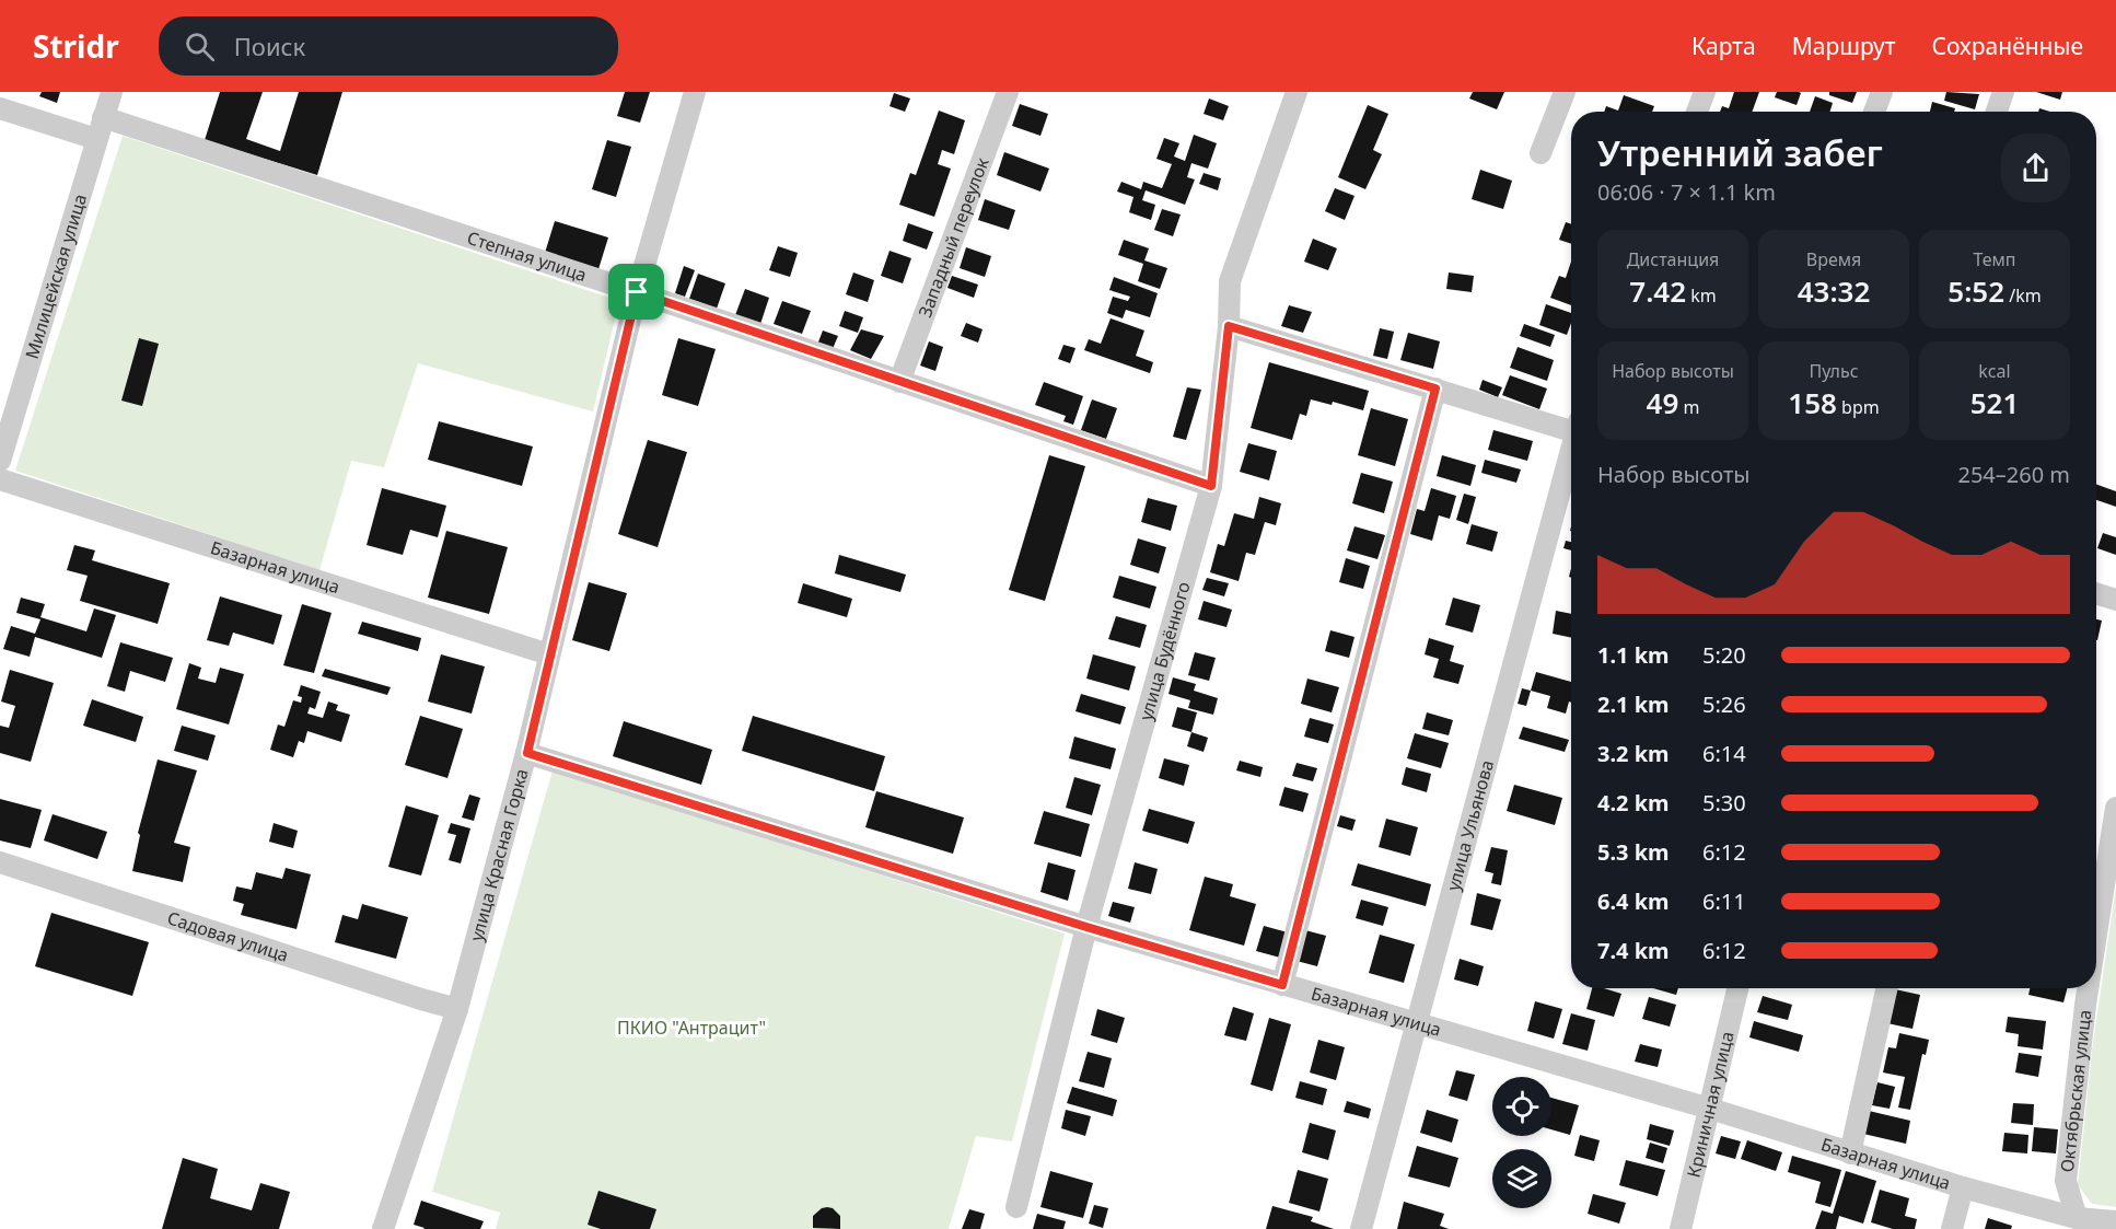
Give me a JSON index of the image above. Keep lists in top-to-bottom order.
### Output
{
  "streets": {
    "street": [
      "Западный переулок",
      "Степная улица",
      "Милицейская улица",
      "Базарная улица",
      "улица Будённого",
      "улица Ульянова",
      "улица Красная Горка",
      "Садовая улица",
      "Октябрьская улица",
      "Криничная улица"
    ]
  },
  "crossings": [
    ["Западный переулок", "Степная улица"],
    ["Степная улица", "Милицейская улица"],
    ["Степная улица", "улица Будённого"],
    ["Степная улица", "улица Красная Горка"],
    ["Базарная улица", "улица Будённого"],
    ["Базарная улица", "улица Ульянова"],
    ["Базарная улица", "улица Красная Горка"],
    ["Базарная улица", "Октябрьская улица"],
    ["Базарная улица", "Криничная улица"],
    ["улица Красная Горка", "Садовая улица"]
  ],
  "parks": ["ПКИО \"Антрацит\""],
  "page": {
    "header": "Stridr",
    "search": "Поиск",
    "nav": ["Карта", "Маршрут", "Сохранённые"],
    "heading": ["Утренний забег", "06:06 · 7 × 1.1 km"],
    "stats": [
      ["Дистанция", "7.42 km"],
      ["Время", "43:32"],
      ["Темп", "5:52 /km"],
      ["Набор высоты", "49 m"],
      ["Пульс", "158 bpm"],
      ["kcal", "521"]
    ],
    "chart": ["Набор высоты", "254–260 m"],
    "list": [
      {
        "name": "1.1 km",
        "note": "5:20"
      },
      {
        "name": "2.1 km",
        "note": "5:26"
      },
      {
        "name": "3.2 km",
        "note": "6:14"
      },
      {
        "name": "4.2 km",
        "note": "5:30"
      },
      {
        "name": "5.3 km",
        "note": "6:12"
      },
      {
        "name": "6.4 km",
        "note": "6:11"
      },
      {
        "name": "7.4 km",
        "note": "6:12"
      }
    ]
  }
}
